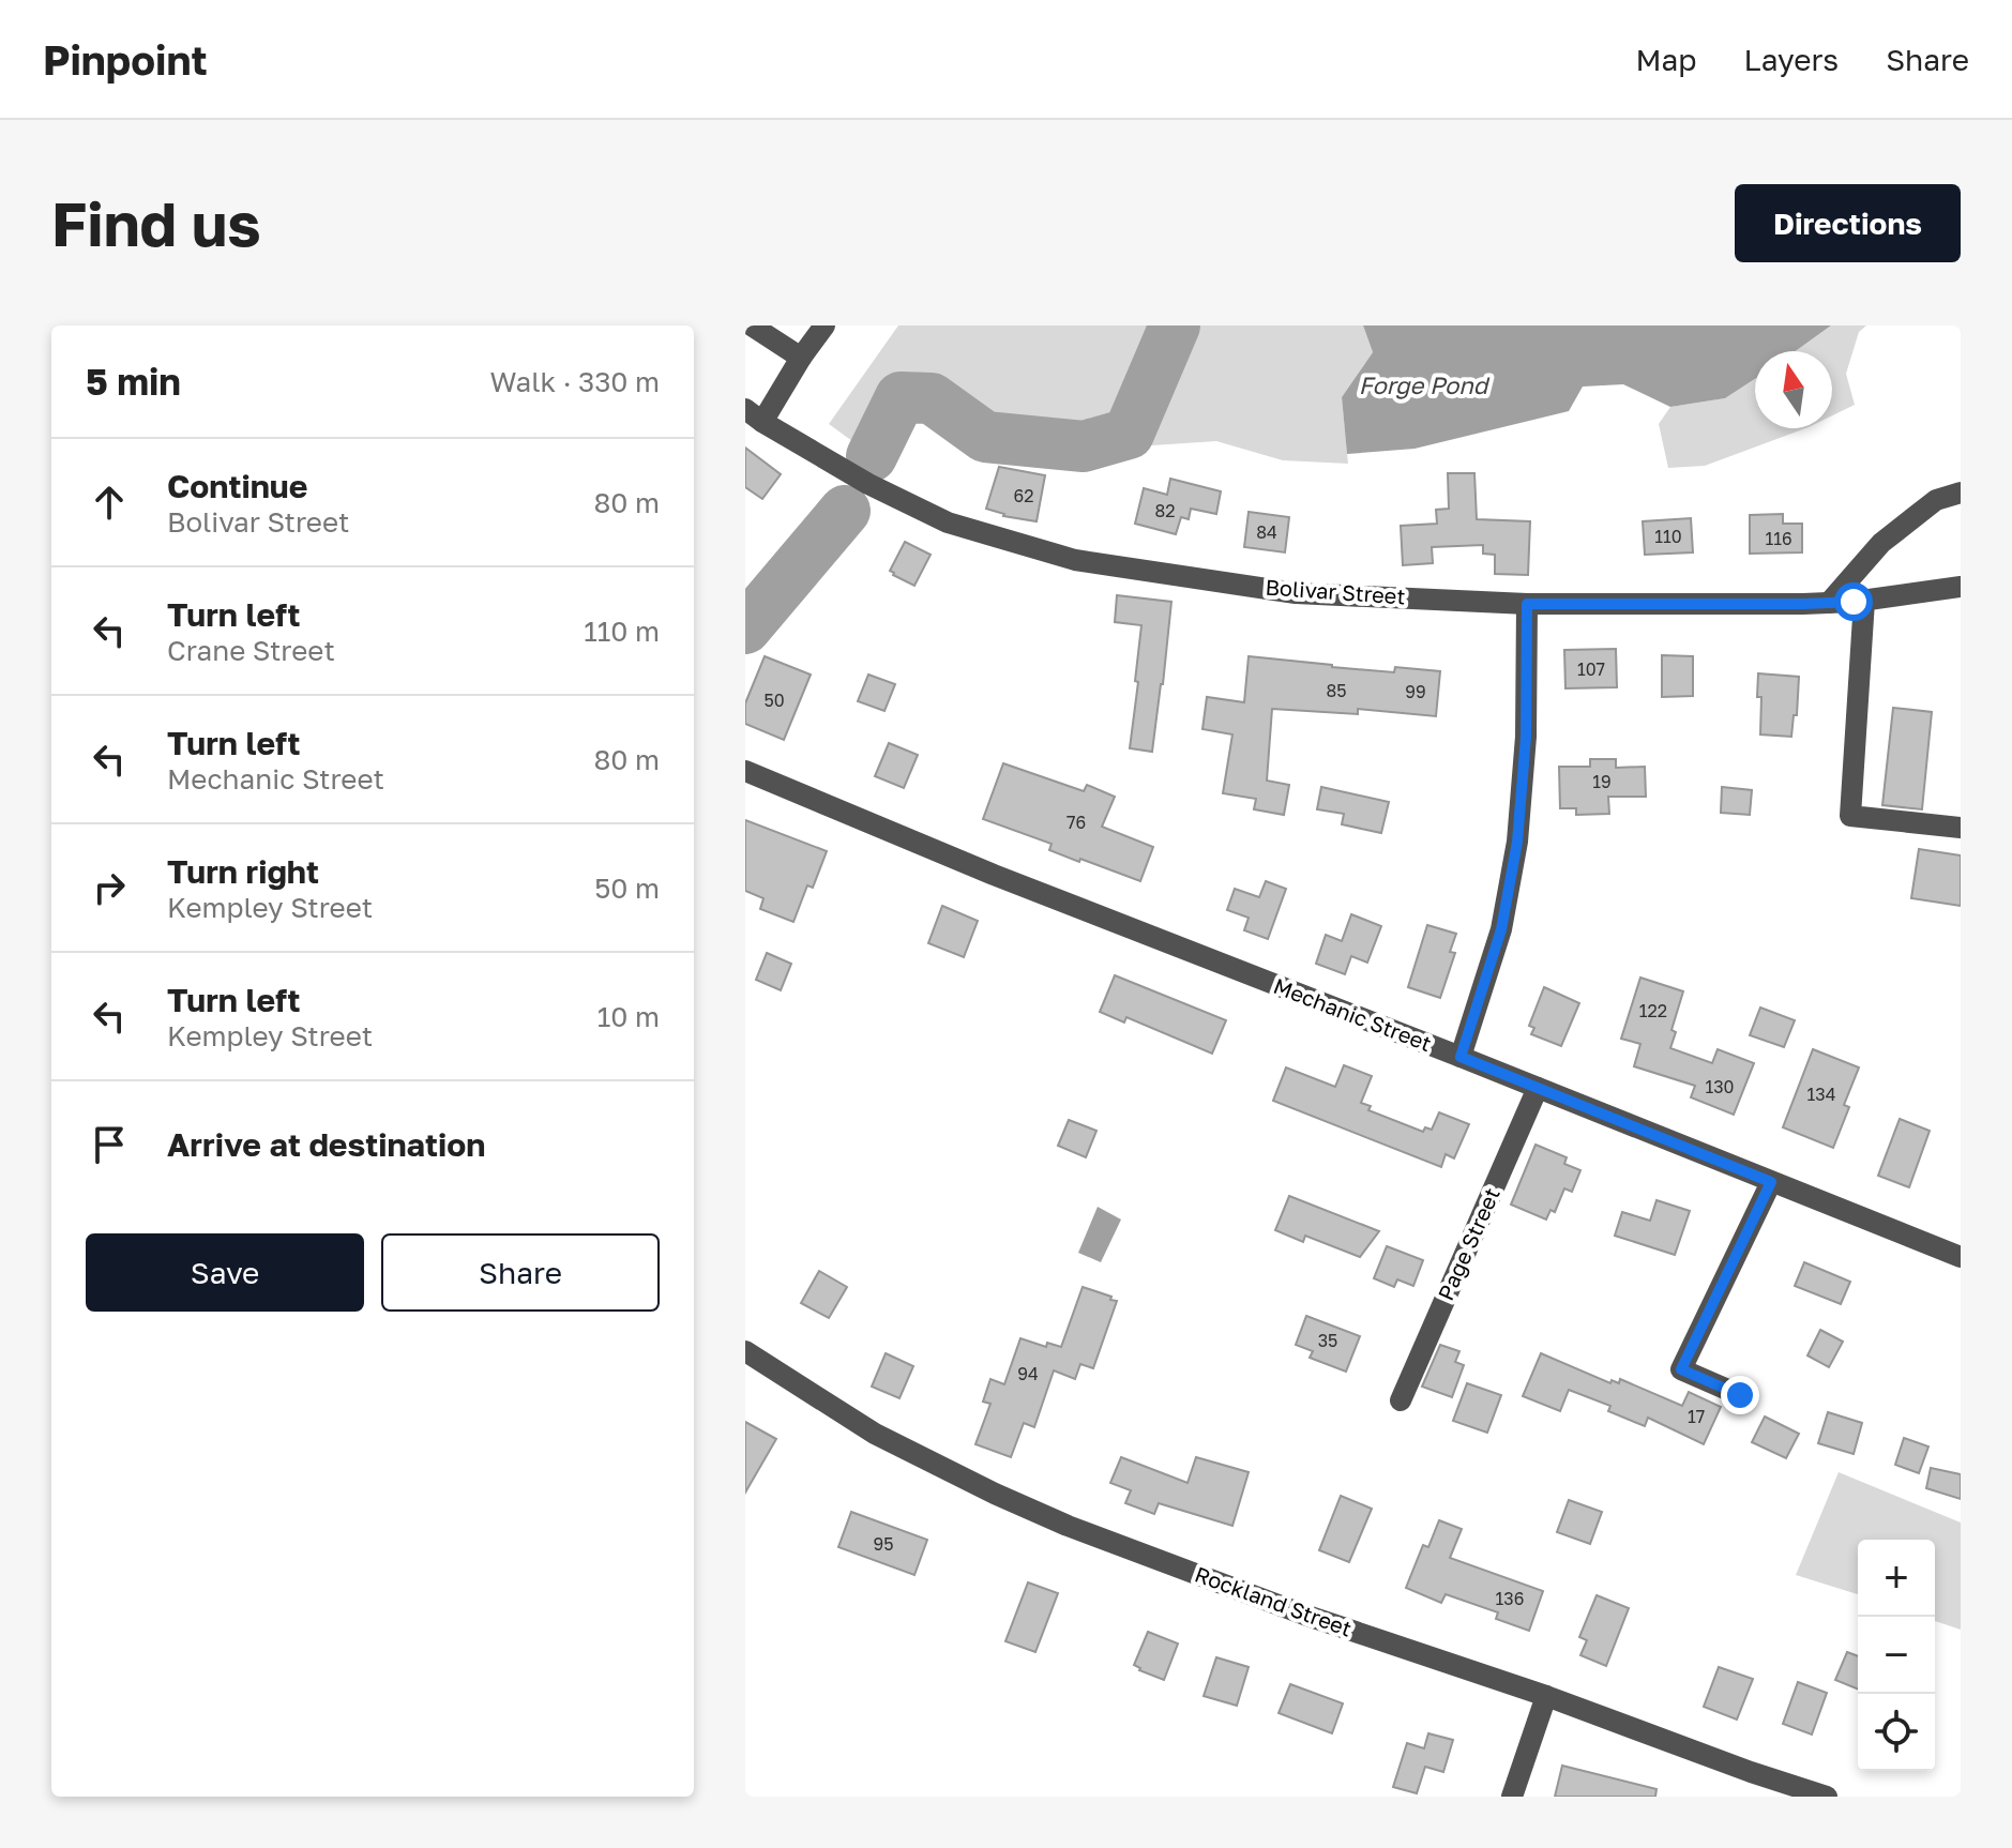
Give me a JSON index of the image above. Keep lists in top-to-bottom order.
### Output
{
  "streets": {
    "street": [
      "Bolivar Street",
      "Mechanic Street",
      "Page Street",
      "Rockland Street"
    ]
  },
  "crossings": [
    ["Mechanic Street", "Page Street"]
  ],
  "water": ["Forge Pond"],
  "house_numbers": [
    "62",
    "82",
    "84",
    "110",
    "116",
    "107",
    "85",
    "99",
    "50",
    "19",
    "76",
    "122",
    "130",
    "134",
    "35",
    "94",
    "17",
    "95",
    "136"
  ],
  "north": "top",
  "page": {
    "header": "Pinpoint",
    "nav": ["Map", "Layers", "Share"],
    "buttons": [
      "Directions",
      ["Save", "Share"]
    ],
    "title": "Find us",
    "heading": ["5 min", "Walk · 330 m"],
    "list": [
      ["Continue", "Bolivar Street", "80 m"],
      ["Turn left", "Crane Street", "110 m"],
      ["Turn left", "Mechanic Street", "80 m"],
      ["Turn right", "Kempley Street", "50 m"],
      ["Turn left", "Kempley Street", "10 m"],
      "Arrive at destination"
    ],
    "map_buttons": ["+", "−"]
  }
}
